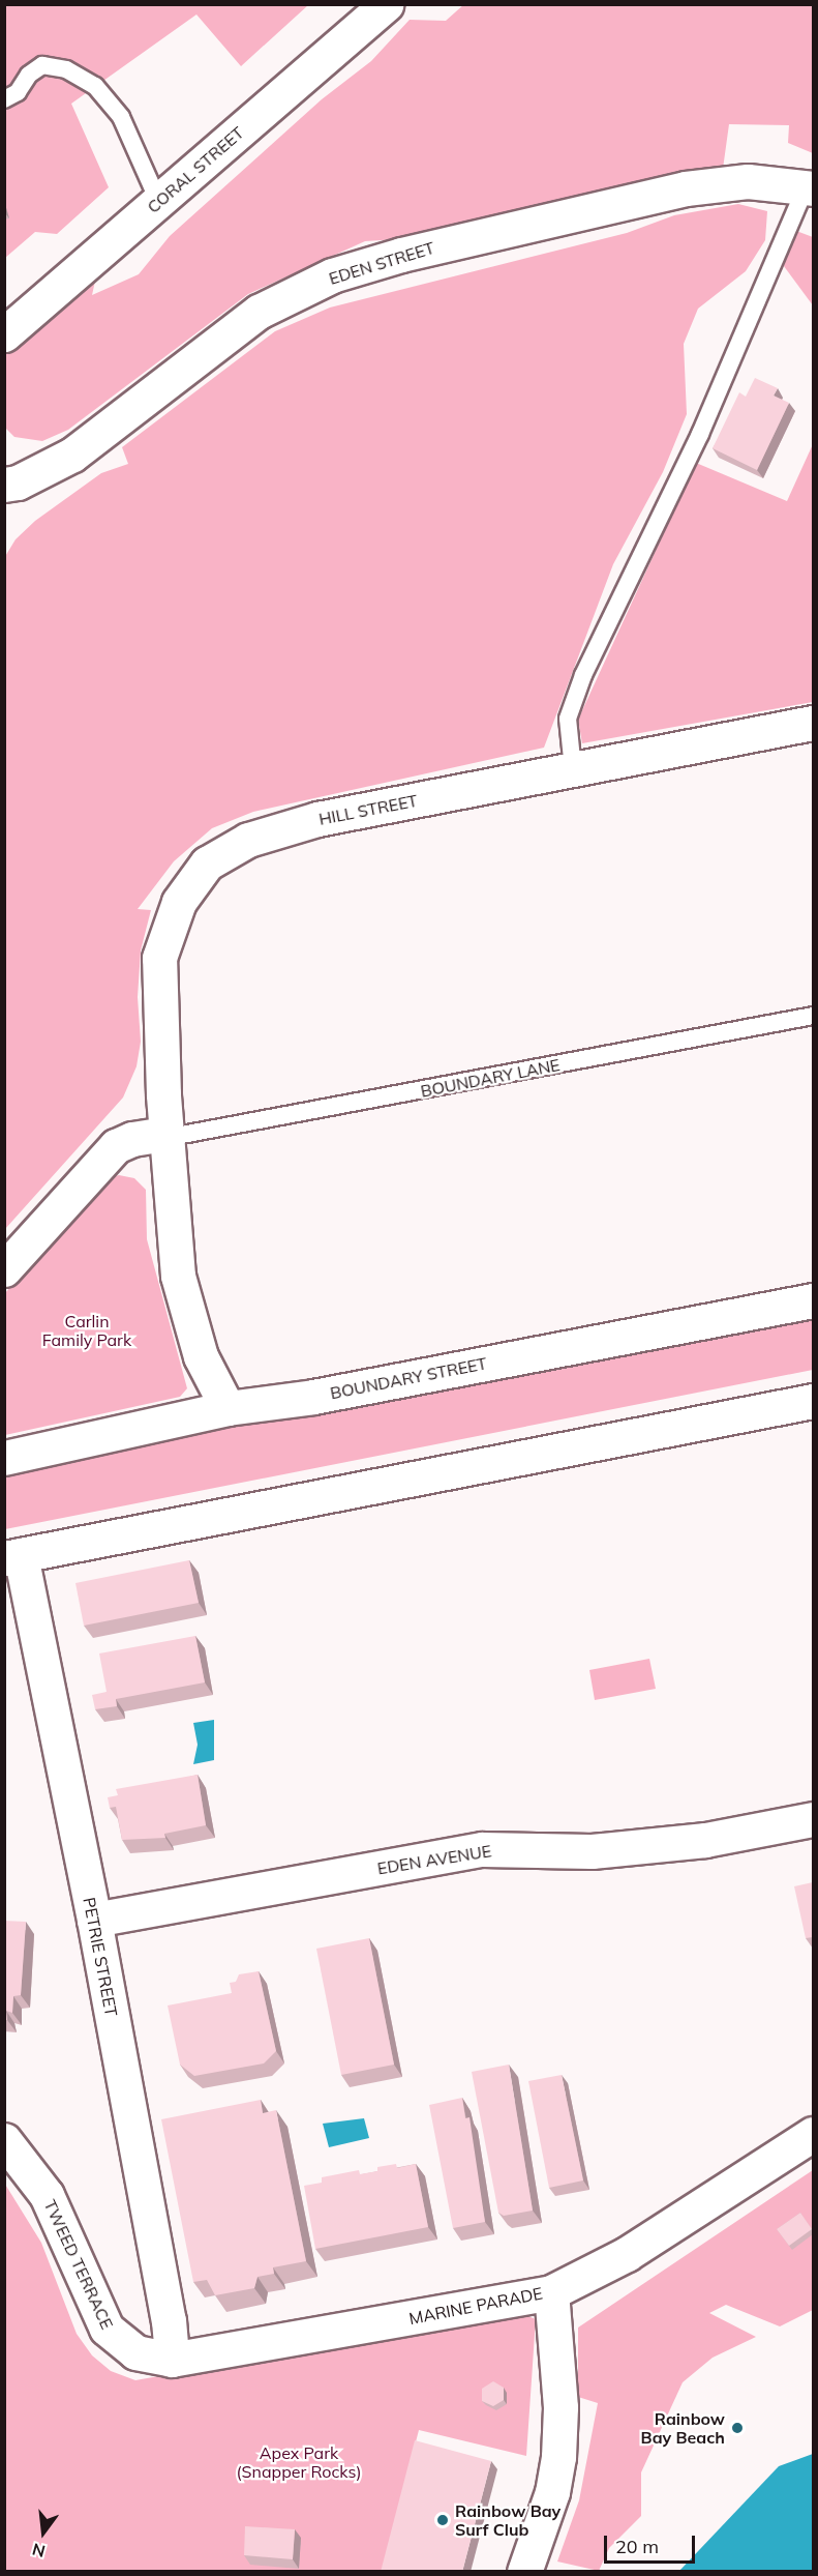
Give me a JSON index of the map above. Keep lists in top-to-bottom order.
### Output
{
  "streets": {
    "street": [
      "CORAL STREET",
      "EDEN STREET",
      "HILL STREET",
      "BOUNDARY STREET",
      "EDEN AVENUE",
      "PETRIE STREET",
      "TWEED TERRACE",
      "MARINE PARADE"
    ],
    "lane": ["BOUNDARY LANE"]
  },
  "crossings": [
    ["HILL STREET", "BOUNDARY LANE"],
    ["EDEN AVENUE", "PETRIE STREET"],
    ["PETRIE STREET", "TWEED TERRACE"],
    ["PETRIE STREET", "MARINE PARADE"],
    ["TWEED TERRACE", "MARINE PARADE"]
  ],
  "parks": ["Carlin Family Park", "Apex Park (Snapper Rocks)"],
  "places": ["Rainbow Bay Beach", "Rainbow Bay Surf Club"],
  "scale_bar": "20 m",
  "north": "bottom"
}
